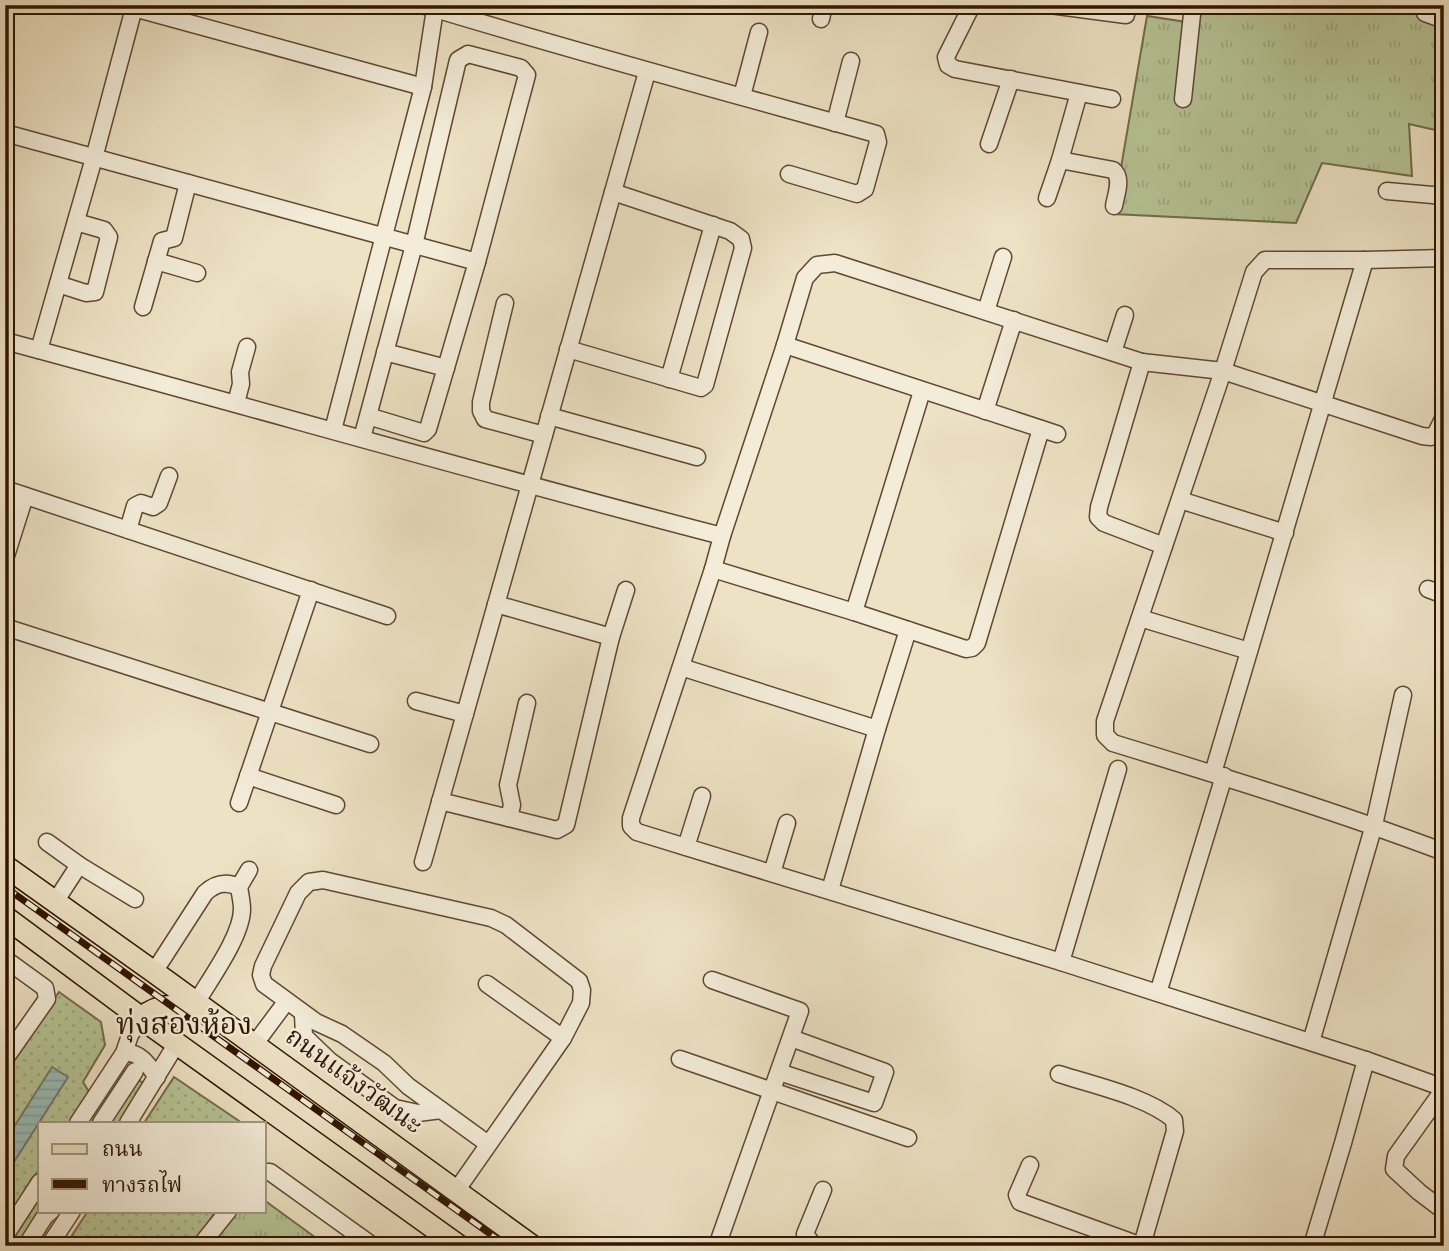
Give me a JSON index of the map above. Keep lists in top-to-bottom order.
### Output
{
  "streets": {
    "main road": ["ถนนแจ้งวัฒนะ"]
  },
  "districts": ["ทุ่งสองห้อง"],
  "legend": ["ถนน", "ทางรถไฟ"]
}
